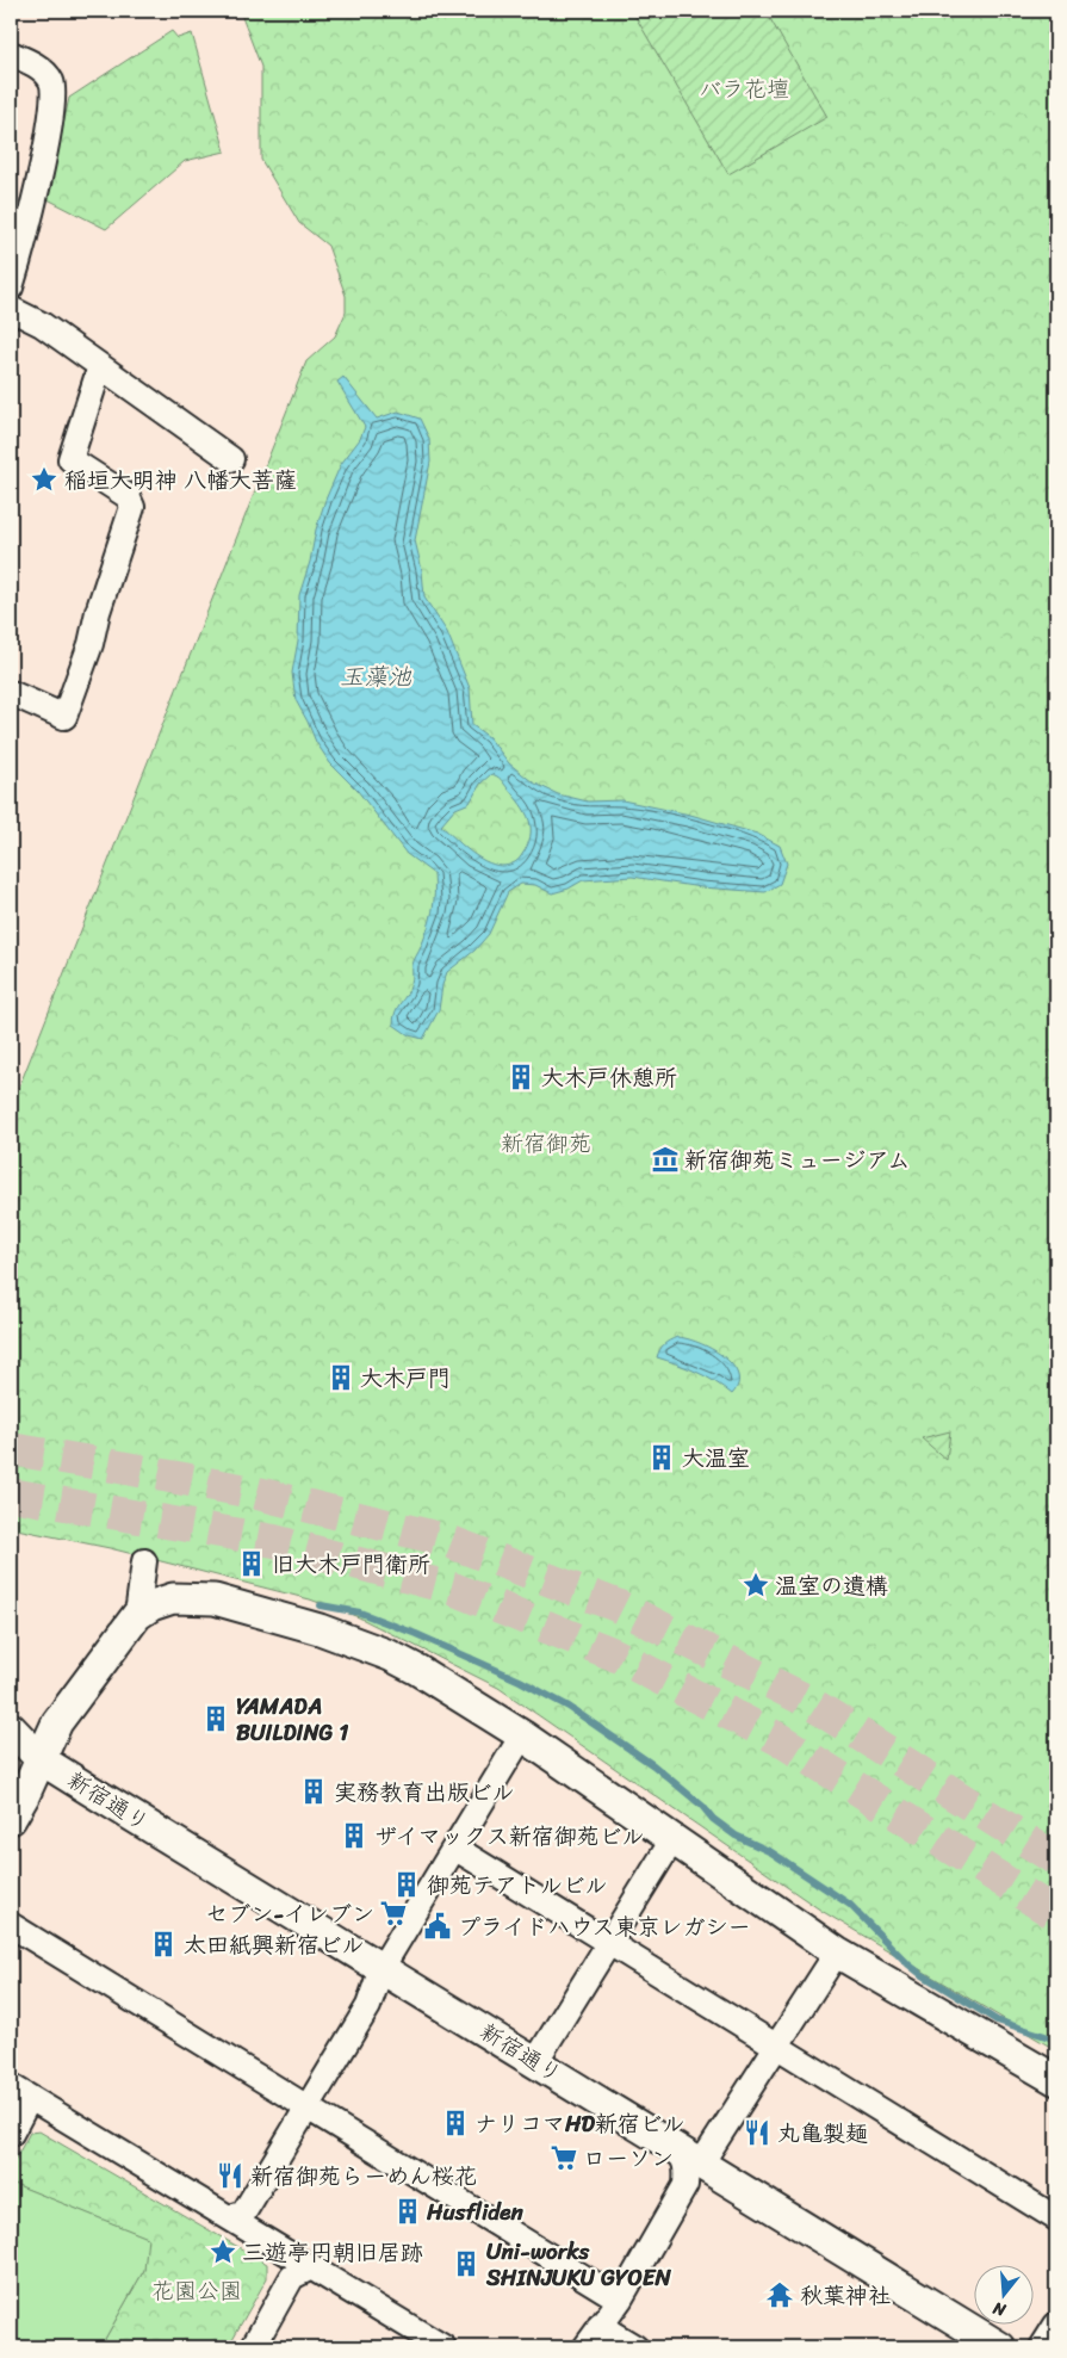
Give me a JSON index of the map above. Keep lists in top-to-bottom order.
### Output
{
  "streets": {
    "street": ["新宿通り"]
  },
  "water": ["玉藻池"],
  "parks": ["バラ花壇", "新宿御苑", "花園公園"],
  "places": {
    "place": ["稲垣大明神 八幡大菩薩", "温室の遺構", "三遊亭円朝旧居跡"],
    "building": [
      "大木戸休憩所",
      "大木戸門",
      "大温室",
      "旧大木戸門衛所",
      "YAMADA BUILDING 1",
      "実務教育出版ビル",
      "ザイマックス新宿御苑ビル",
      "御苑テアトルビル",
      "太田紙興新宿ビル",
      "ナリコマHD新宿ビル",
      "Husfliden",
      "Uni-works SHINJUKU GYOEN"
    ],
    "museum": ["新宿御苑ミュージアム"],
    "supermarket": ["セブン-イレブン", "ローソン"],
    "public building": ["プライドハウス東京レガシー"],
    "restaurant": ["丸亀製麺", "新宿御苑らーめん桜花"],
    "temple": ["秋葉神社"]
  },
  "north": "bottom"
}
